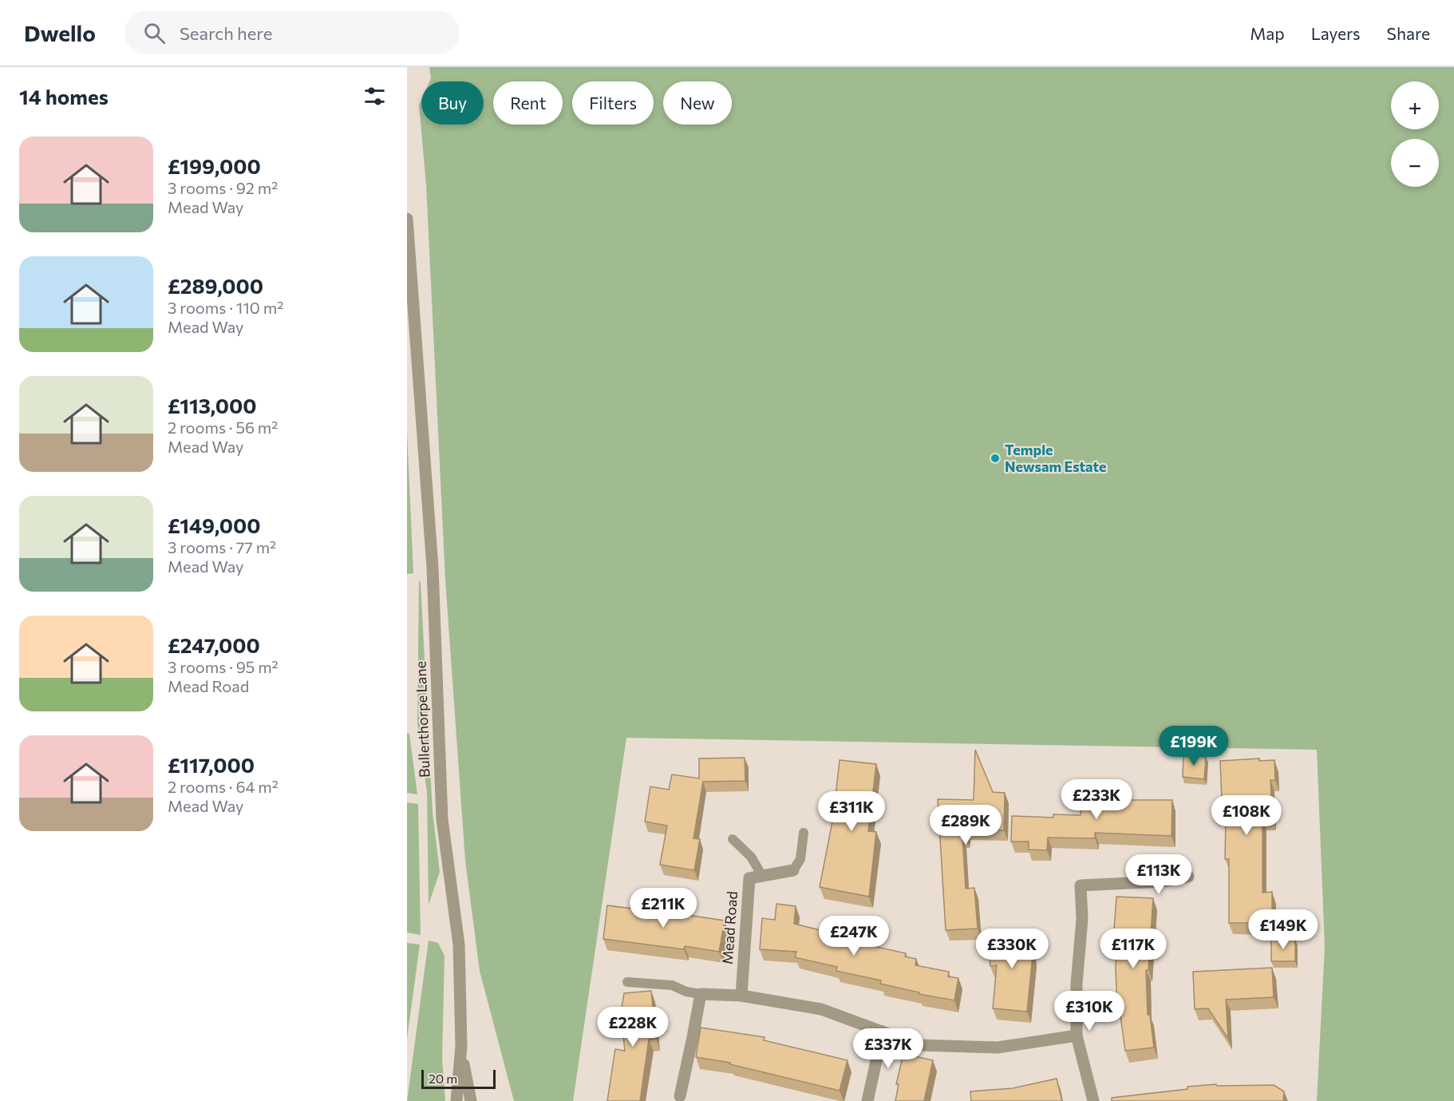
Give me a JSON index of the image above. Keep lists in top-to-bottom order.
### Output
{
  "streets": {
    "street": ["Bullerthorpe Lane", "Mead Road"]
  },
  "places": ["Temple Newsam Estate"],
  "scale_bar": "20 m",
  "page": {
    "header": "Dwello",
    "search": "Search here",
    "nav": ["Map", "Layers", "Share"],
    "heading": "14 homes",
    "map_buttons": ["+", "−"],
    "chip": [
      "Buy",
      "Rent",
      "Filters",
      "New"
    ],
    "list": [
      {
        "name": "£199,000",
        "note": "3 rooms · 92 m² · Mead Way"
      },
      {
        "name": "£289,000",
        "note": "3 rooms · 110 m² · Mead Way"
      },
      {
        "name": "£113,000",
        "note": "2 rooms · 56 m² · Mead Way"
      },
      {
        "name": "£149,000",
        "note": "3 rooms · 77 m² · Mead Way"
      },
      {
        "name": "£247,000",
        "note": "3 rooms · 95 m² · Mead Road"
      },
      {
        "name": "£117,000",
        "note": "2 rooms · 64 m² · Mead Way"
      }
    ],
    "price": [
      "£199K",
      "£233K",
      "£311K",
      "£108K",
      "£289K",
      "£113K",
      "£211K",
      "£149K",
      "£247K",
      "£330K",
      "£117K",
      "£310K",
      "£228K",
      "£337K"
    ],
    "scale": "20 m"
  }
}
